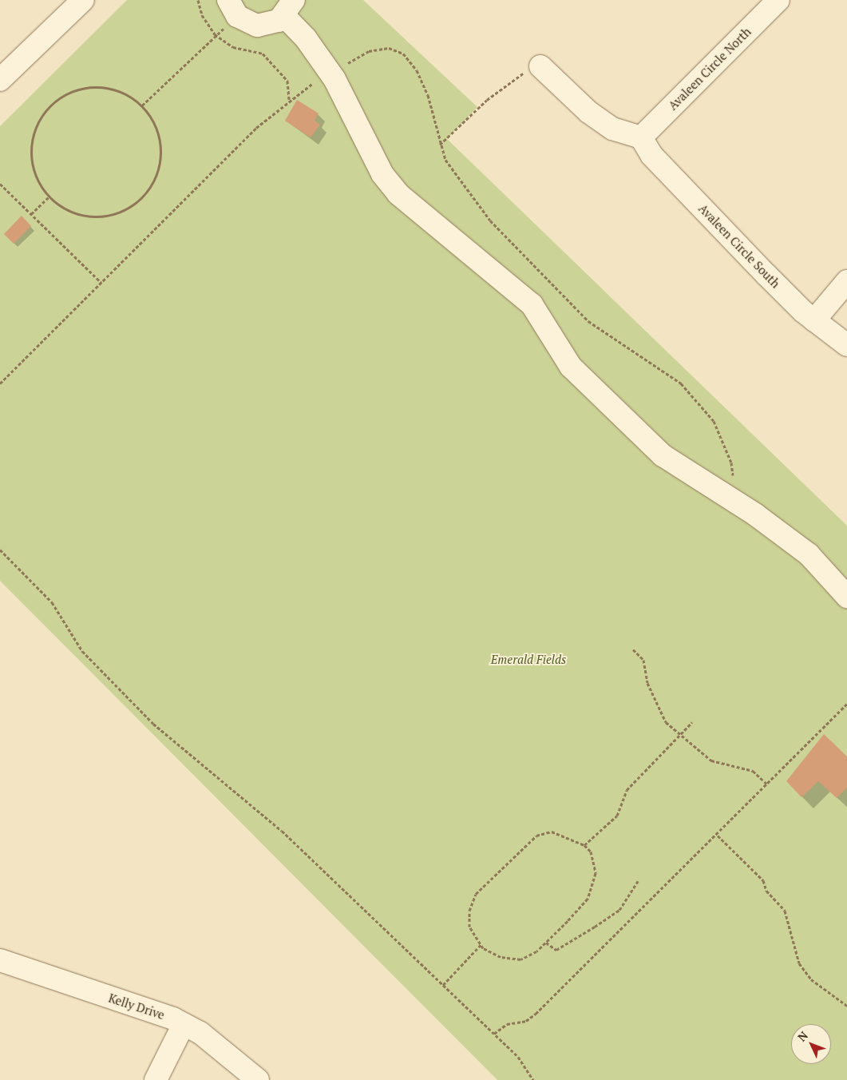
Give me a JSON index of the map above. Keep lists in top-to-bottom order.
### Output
{
  "streets": {
    "street": ["Avaleen Circle North", "Avaleen Circle South", "Kelly Drive"]
  },
  "crossings": [
    ["Avaleen Circle North", "Avaleen Circle South"]
  ],
  "parks": ["Emerald Fields"],
  "north": "top left"
}
